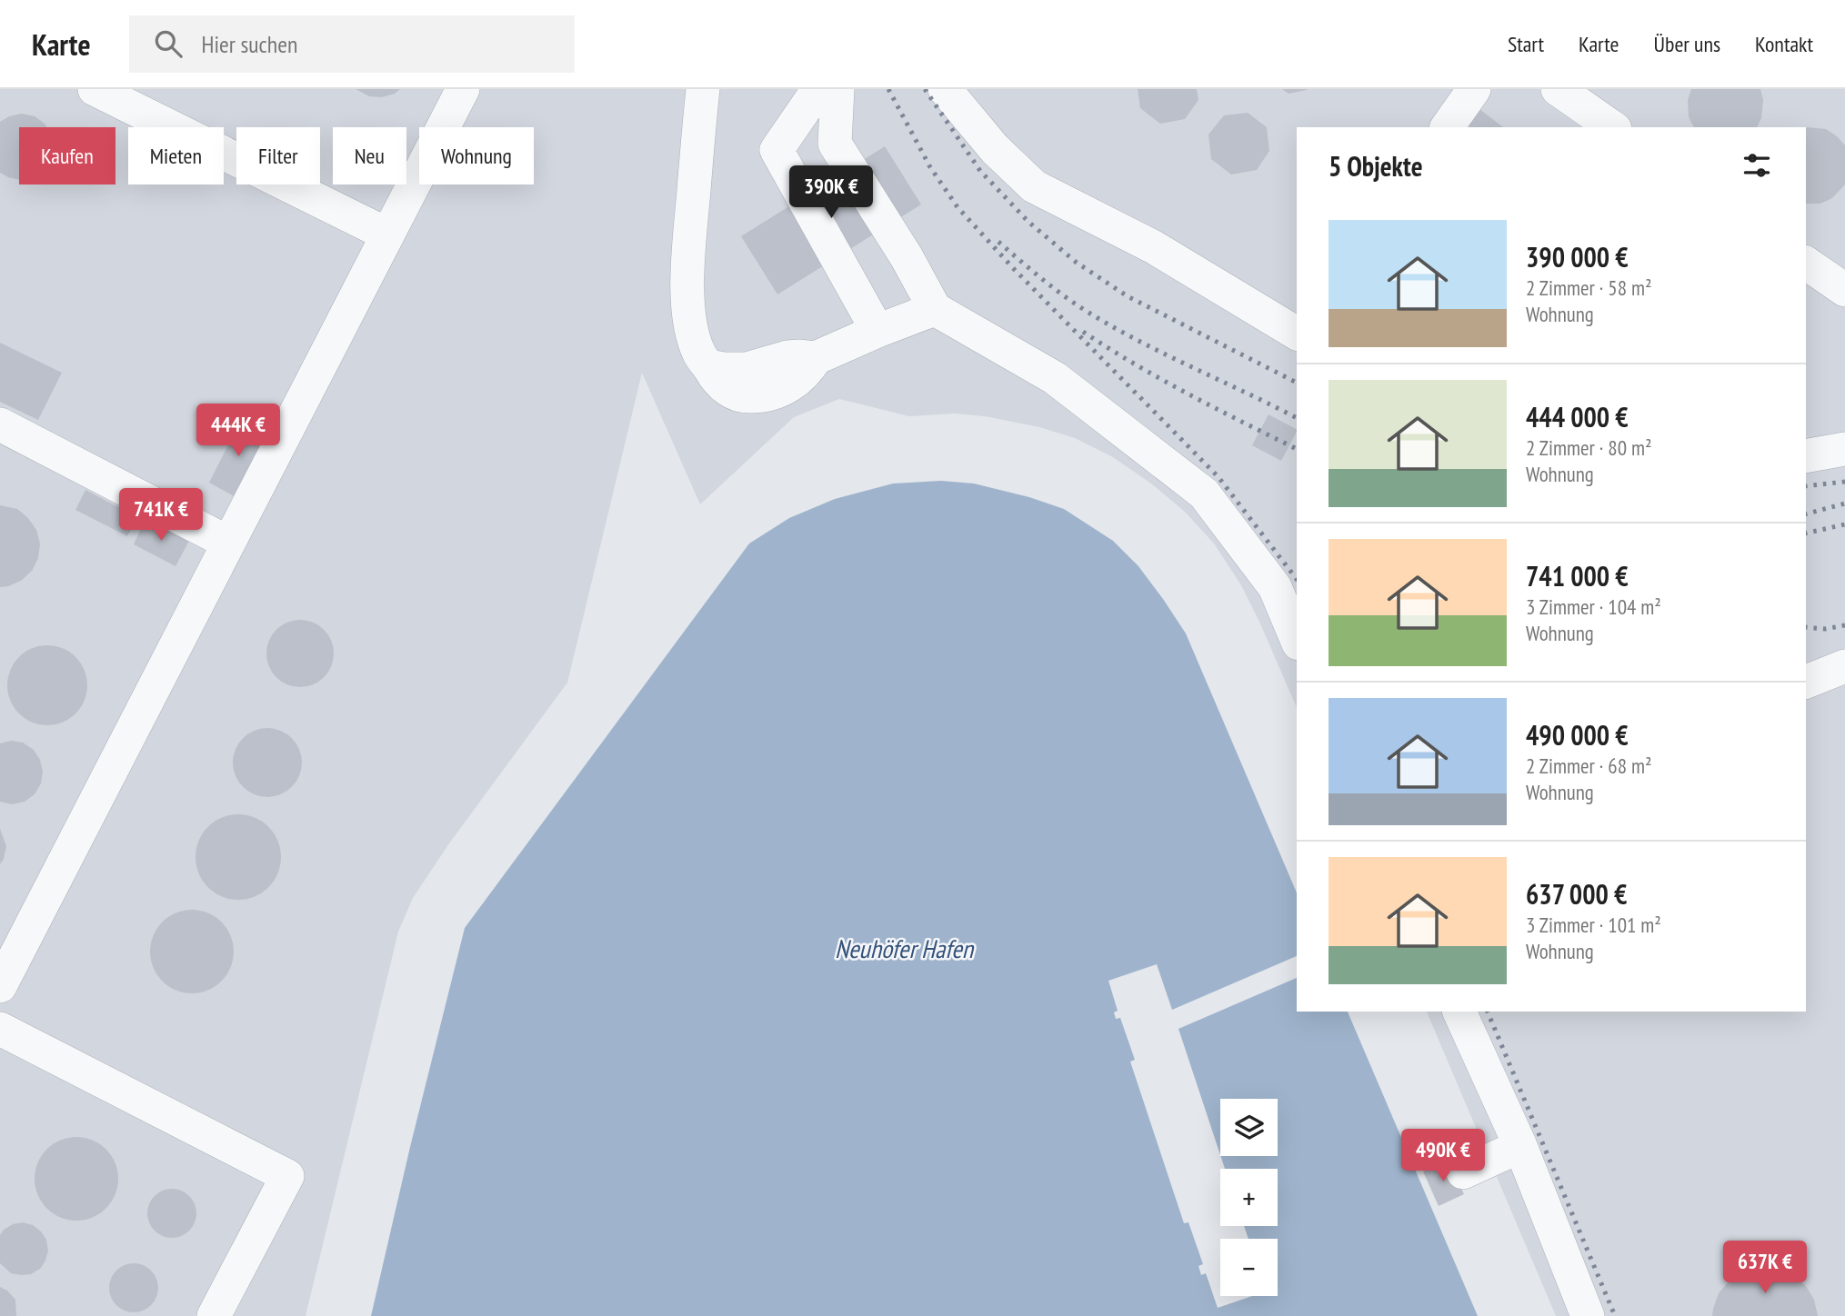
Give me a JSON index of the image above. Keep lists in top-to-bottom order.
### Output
{
  "water": ["Neuhöfer Hafen"],
  "page": {
    "header": "Karte",
    "search": "Hier suchen",
    "nav": [
      "Start",
      "Karte",
      "Über uns",
      "Kontakt"
    ],
    "chip": [
      "Kaufen",
      "Mieten",
      "Filter",
      "Neu",
      "Wohnung"
    ],
    "heading": "5 Objekte",
    "price": [
      "390K €",
      "444K €",
      "741K €",
      "490K €",
      "637K €"
    ],
    "list": [
      {
        "name": "390 000 €",
        "note": "2 Zimmer · 58 m² · Wohnung"
      },
      {
        "name": "444 000 €",
        "note": "2 Zimmer · 80 m² · Wohnung"
      },
      {
        "name": "741 000 €",
        "note": "3 Zimmer · 104 m² · Wohnung"
      },
      {
        "name": "490 000 €",
        "note": "2 Zimmer · 68 m² · Wohnung"
      },
      {
        "name": "637 000 €",
        "note": "3 Zimmer · 101 m² · Wohnung"
      }
    ],
    "map_buttons": ["+", "−"]
  }
}
